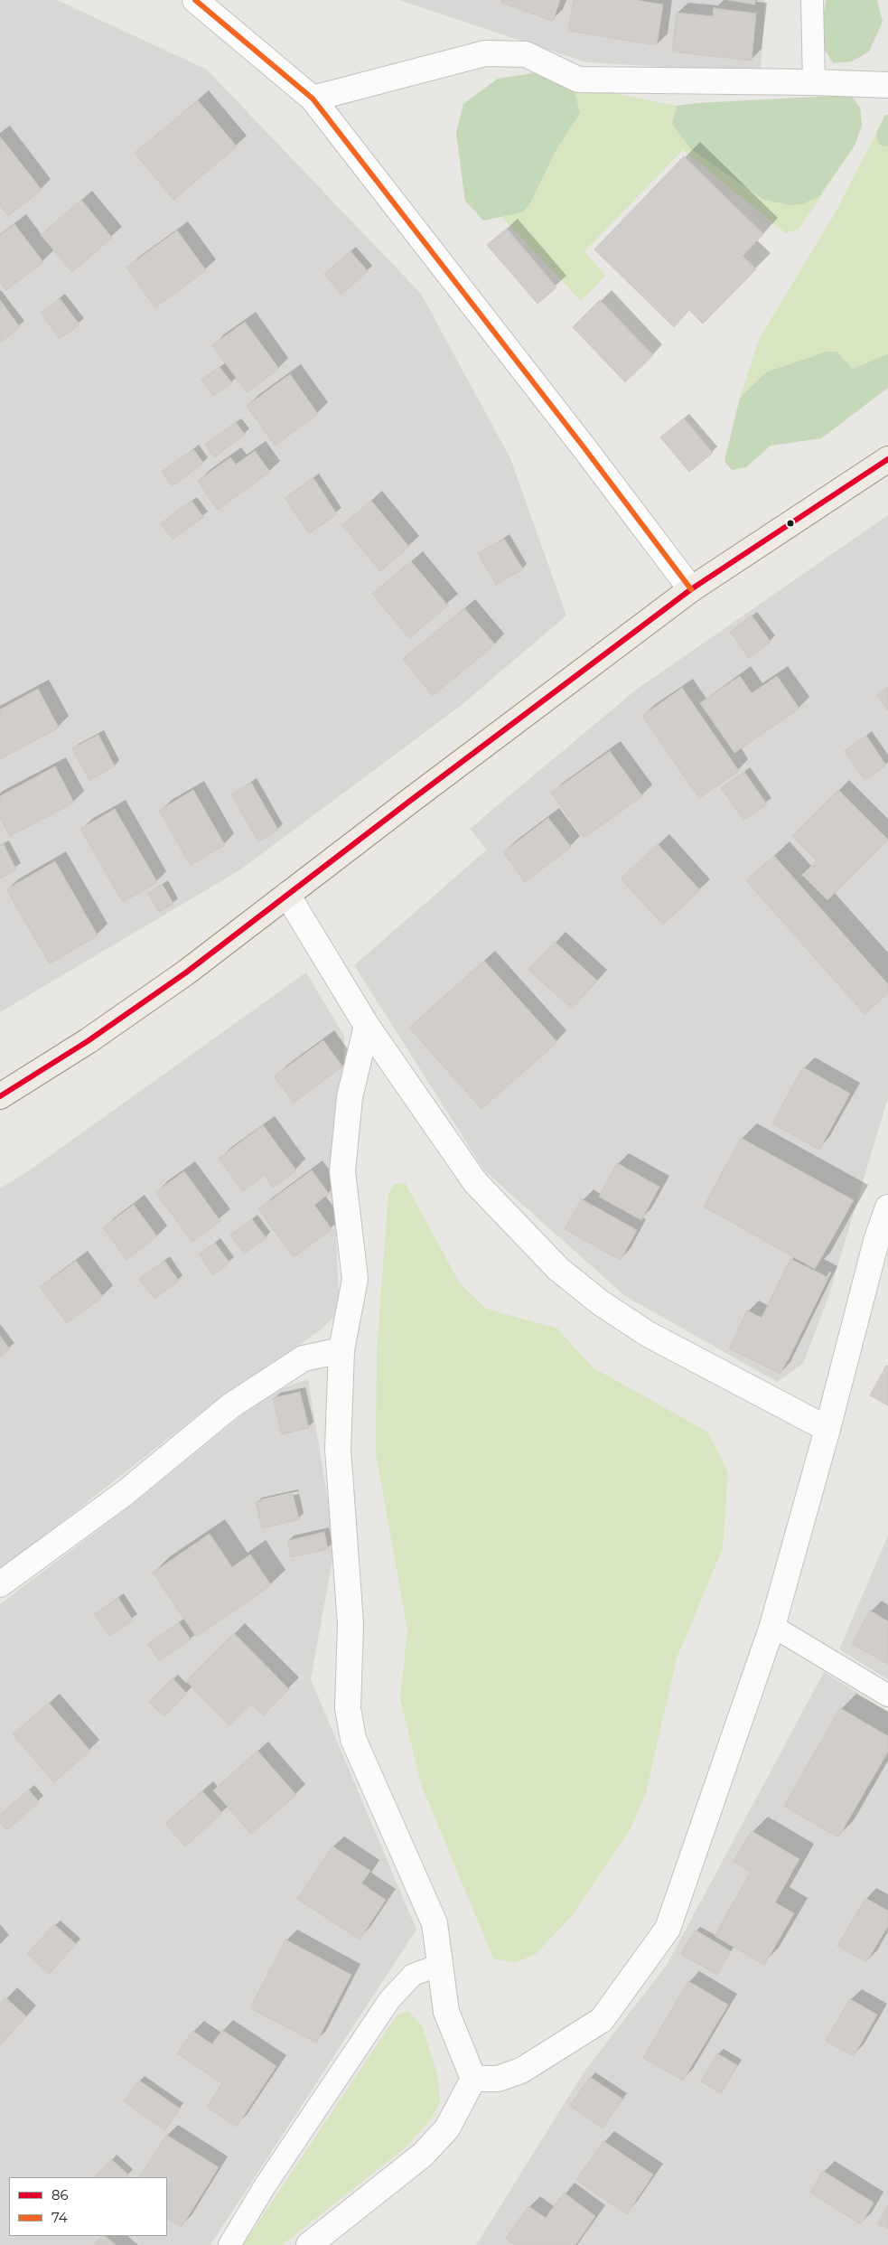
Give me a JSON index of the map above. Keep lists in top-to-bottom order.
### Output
{
  "lines": ["transit line 74", "transit line 86"],
  "legend": ["86", "74"]
}
